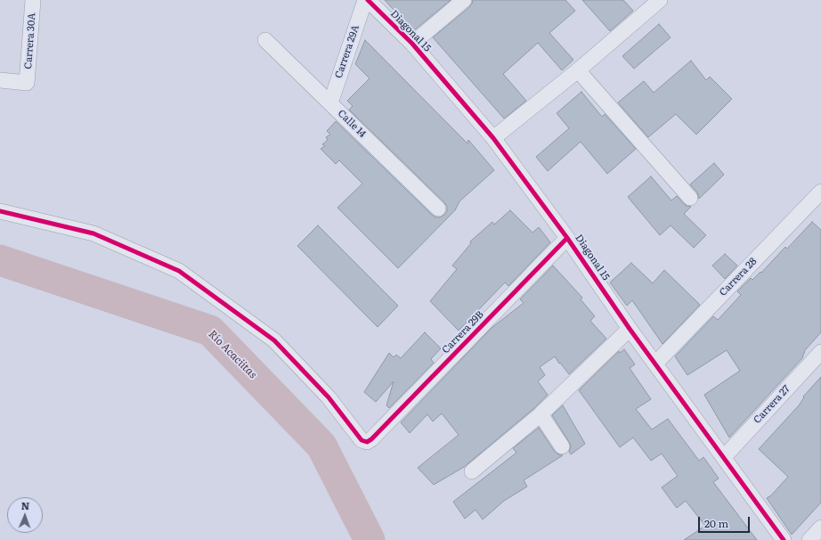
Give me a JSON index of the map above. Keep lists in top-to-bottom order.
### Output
{
  "streets": {
    "street": [
      "Diagonal 15",
      "Carrera 30A",
      "Carrera 29A",
      "Calle 14",
      "Carrera 28",
      "Carrera 29B",
      "Carrera 27"
    ]
  },
  "crossings": [
    ["Diagonal 15", "Carrera 29A"],
    ["Diagonal 15", "Carrera 28"],
    ["Diagonal 15", "Carrera 29B"],
    ["Diagonal 15", "Carrera 27"],
    ["Carrera 29A", "Calle 14"]
  ],
  "water": ["Río Acaciitas"],
  "scale_bar": "20 m",
  "north": "top"
}
